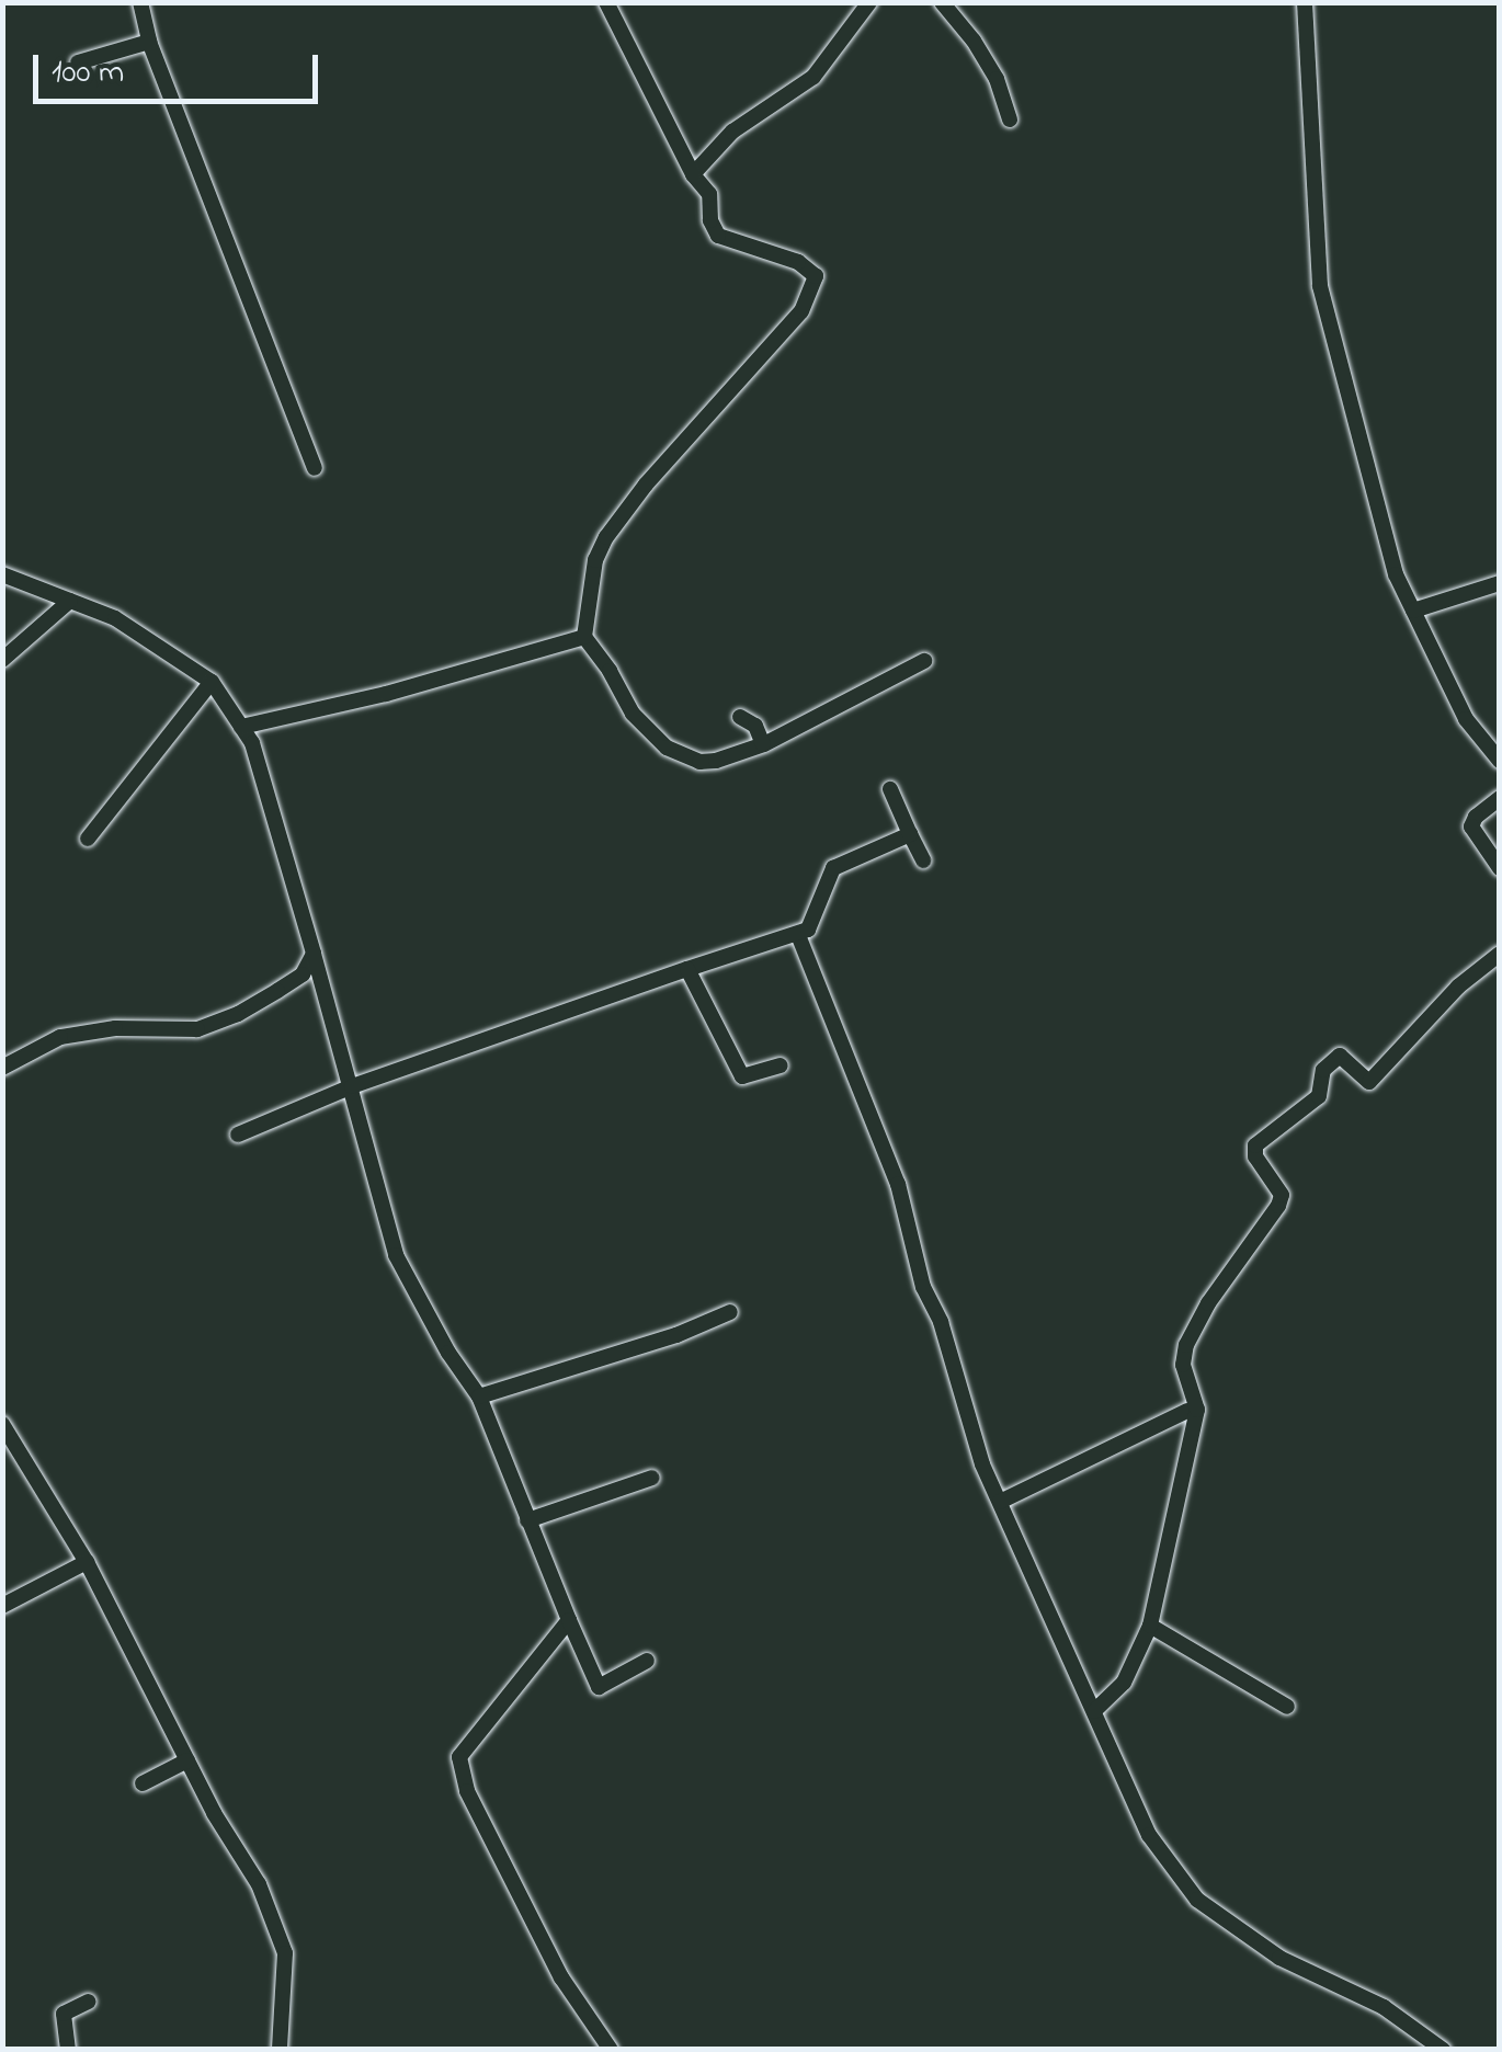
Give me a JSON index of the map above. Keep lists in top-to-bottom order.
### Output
{
  "scale_bar": "100 m"
}
